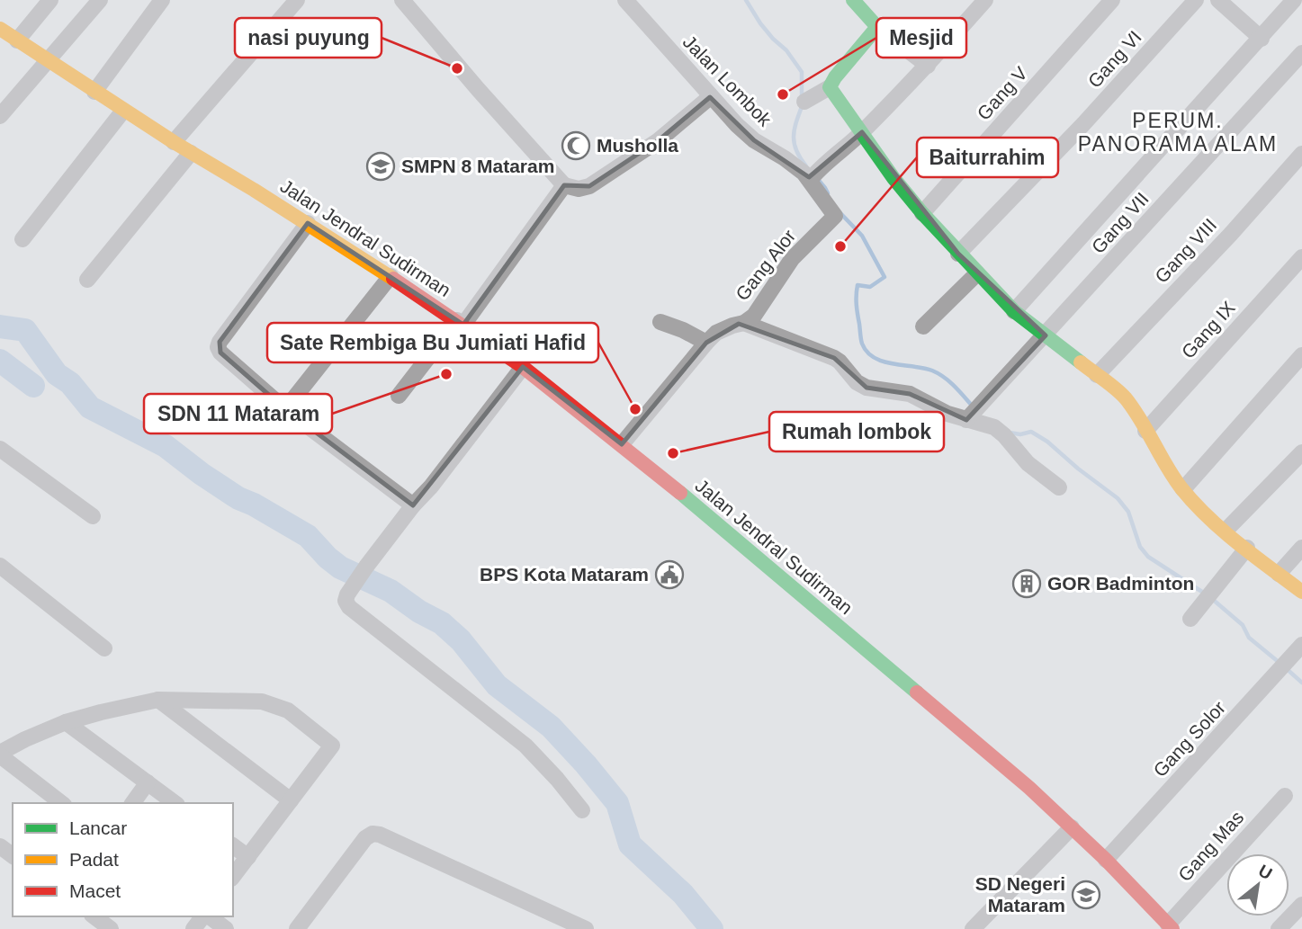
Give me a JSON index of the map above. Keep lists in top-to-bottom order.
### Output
{
  "streets": {
    "main road": ["Jalan Jendral Sudirman"],
    "street": [
      "Gang VI",
      "Jalan Lombok",
      "Gang V",
      "Gang VII",
      "Gang VIII",
      "Gang Alor",
      "Gang IX",
      "Gang Solor",
      "Gang Mas"
    ]
  },
  "crossings": [
    ["Jalan Lombok", "Gang Alor"],
    ["Jalan Jendral Sudirman", "Gang Alor"],
    ["Jalan Jendral Sudirman", "Gang Solor"],
    ["Jalan Jendral Sudirman", "Gang Mas"]
  ],
  "districts": ["PERUM. PANORAMA ALAM"],
  "places": {
    "other": [
      "nasi puyung",
      "Mesjid",
      "Baiturrahim",
      "SDN 11 Mataram",
      "Sate Rembiga Bu Jumiati Hafid",
      "Rumah lombok"
    ],
    "mosque": ["Musholla"],
    "school or university": ["SMPN 8 Mataram", "SD Negeri Mataram"],
    "public building": ["BPS Kota Mataram"],
    "building": ["GOR Badminton"]
  },
  "legend": ["Lancar", "Padat", "Macet"],
  "north": "top right"
}
